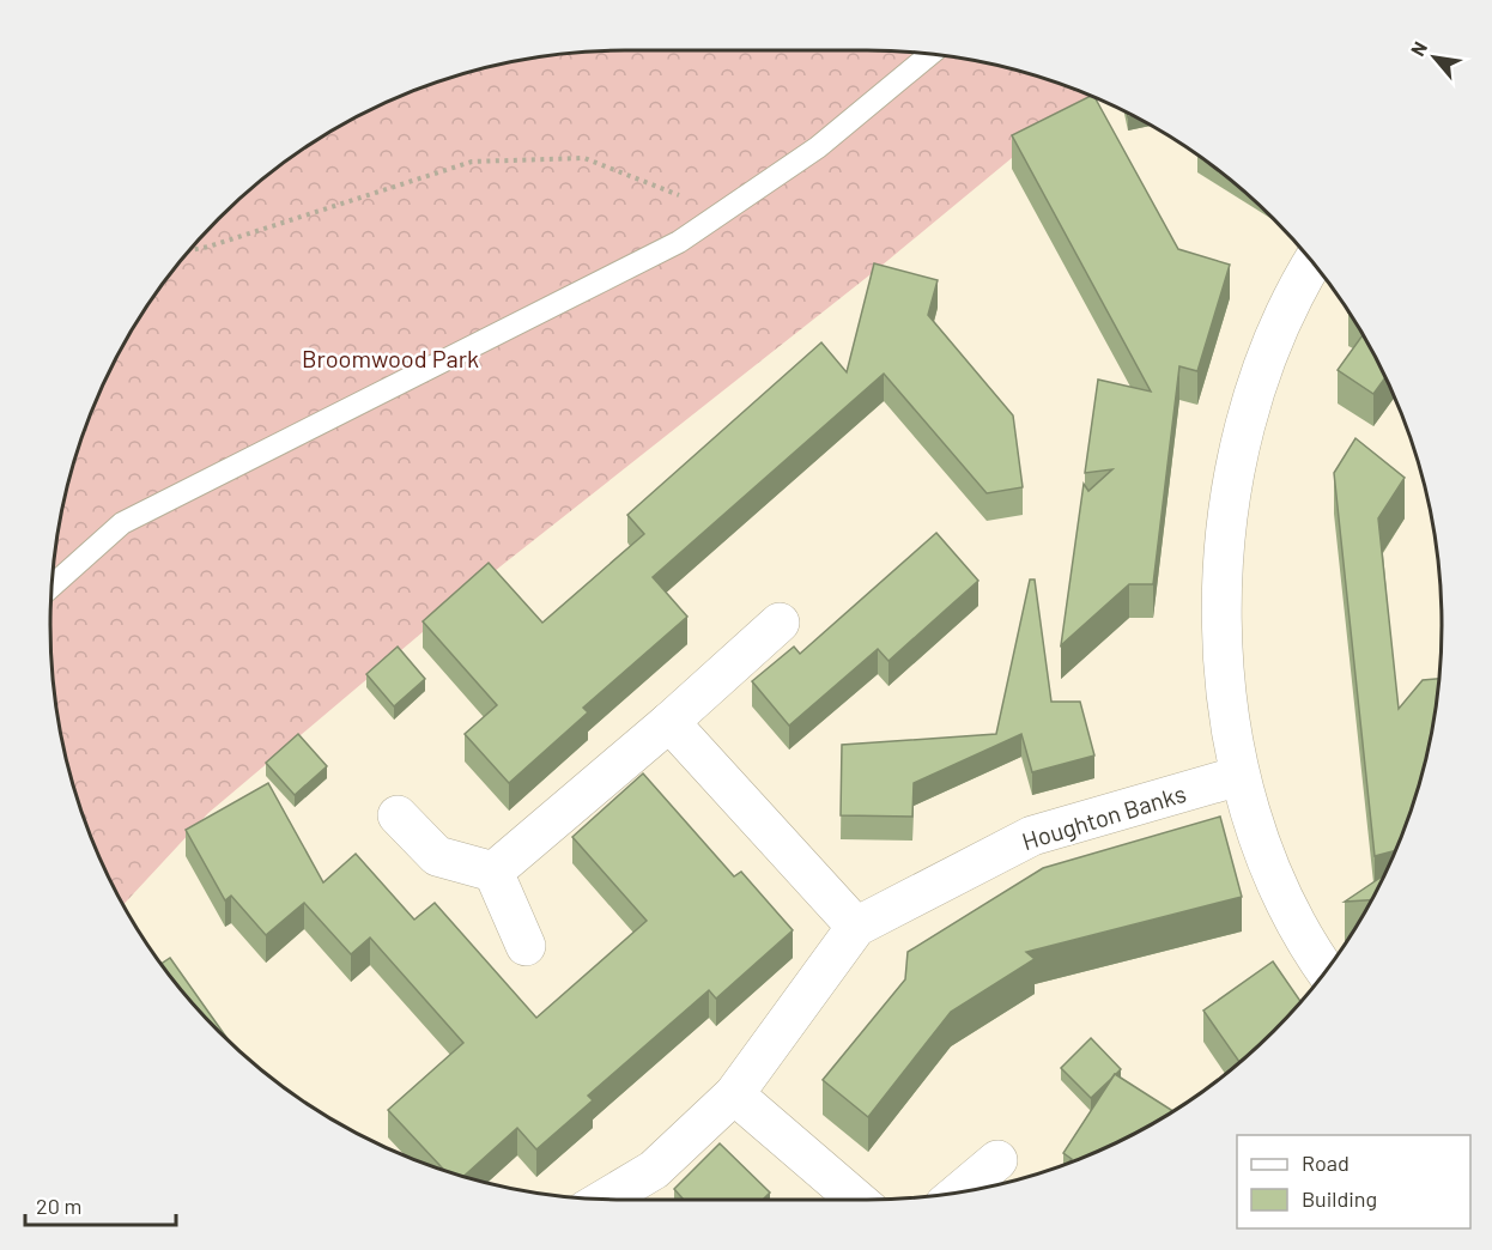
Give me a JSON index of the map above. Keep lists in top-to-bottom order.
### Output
{
  "streets": {
    "street": ["Houghton Banks"]
  },
  "parks": ["Broomwood Park"],
  "legend": ["Road", "Building"],
  "scale_bar": "20 m",
  "north": "top left"
}
